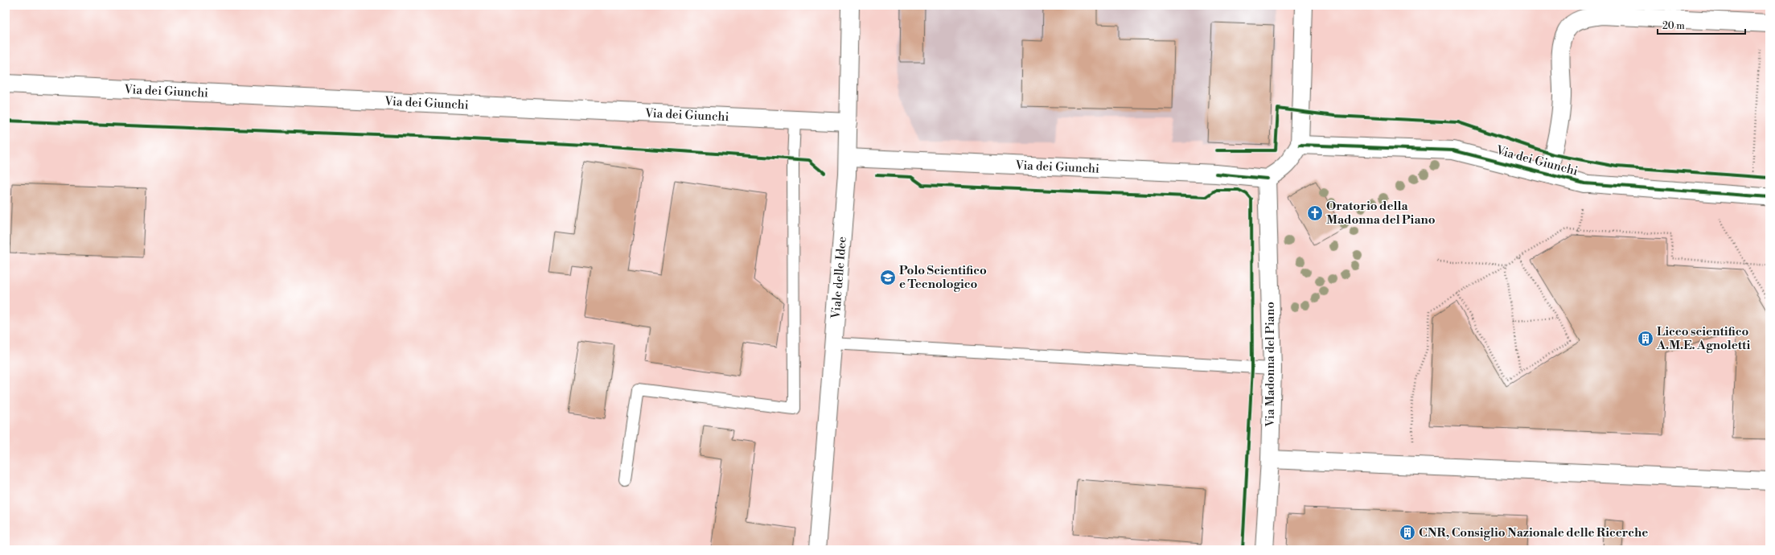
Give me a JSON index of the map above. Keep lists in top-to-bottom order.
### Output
{
  "streets": {
    "street": ["Via dei Giunchi", "Viale delle Idee", "Via Madonna del Piano"]
  },
  "crossings": [
    ["Via dei Giunchi", "Viale delle Idee"],
    ["Via dei Giunchi", "Via Madonna del Piano"]
  ],
  "places": {
    "church": ["Oratorio della Madonna del Piano"],
    "school or university": ["Polo Scientifico e Tecnologico"],
    "building": ["Liceo scientifico A.M.E. Agnoletti", "CNR, Consiglio Nazionale delle Ricerche"]
  },
  "scale_bar": "20 m"
}
